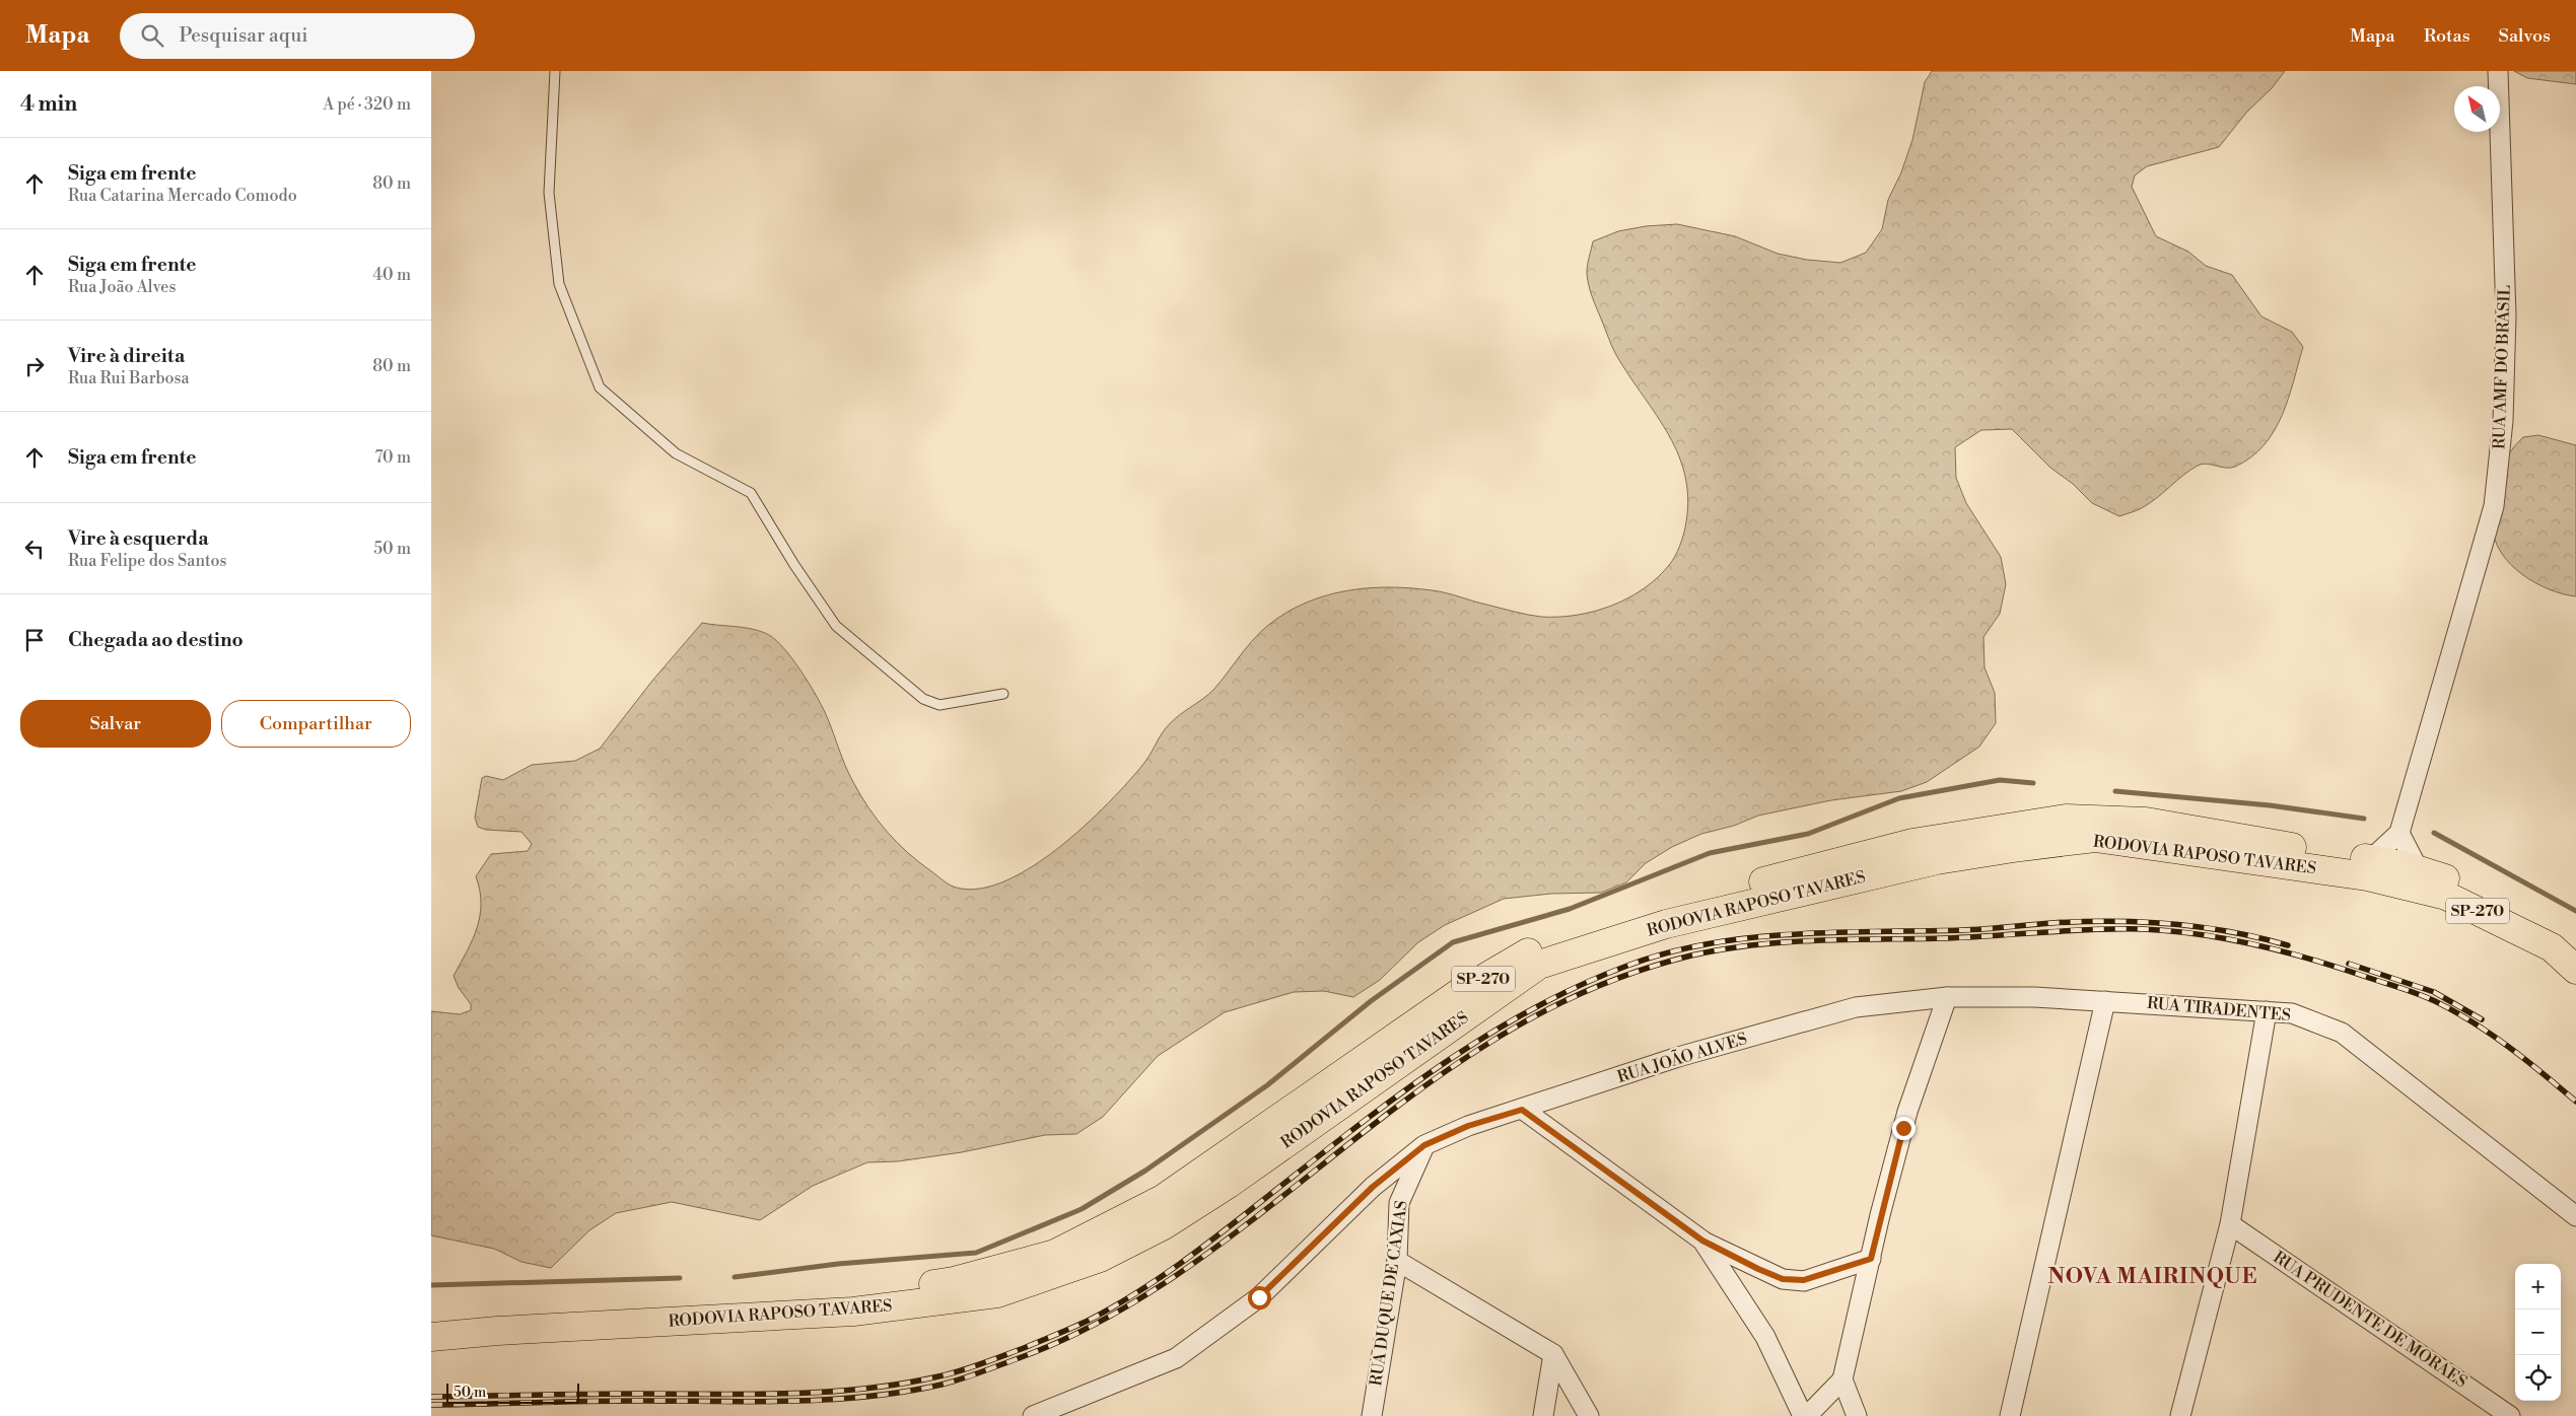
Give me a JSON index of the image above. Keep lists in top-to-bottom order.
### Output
{
  "streets": {
    "highway": ["RODOVIA RAPOSO TAVARES", "SP-270"],
    "street": [
      "RUA AMF DO BRASIL",
      "RUA TIRADENTES",
      "RUA JOÃO ALVES",
      "RUA DUQUE DE CAXIAS",
      "RUA PRUDENTE DE MORAES"
    ]
  },
  "crossings": [
    ["RUA TIRADENTES", "RUA JOÃO ALVES"],
    ["RUA JOÃO ALVES", "RUA DUQUE DE CAXIAS"]
  ],
  "districts": ["NOVA MAIRINQUE"],
  "scale_bar": "50 m",
  "north": "top left",
  "page": {
    "header": "Mapa",
    "search": "Pesquisar aqui",
    "nav": ["Mapa", "Rotas", "Salvos"],
    "heading": ["4 min", "A pé · 320 m"],
    "list": [
      ["Siga em frente", "Rua Catarina Mercado Comodo", "80 m"],
      ["Siga em frente", "Rua João Alves", "40 m"],
      ["Vire à direita", "Rua Rui Barbosa", "80 m"],
      ["Siga em frente", "70 m"],
      ["Vire à esquerda", "Rua Felipe dos Santos", "50 m"],
      "Chegada ao destino"
    ],
    "buttons": ["Salvar", "Compartilhar"],
    "map_buttons": ["+", "−"],
    "scale": "50 m"
  }
}
